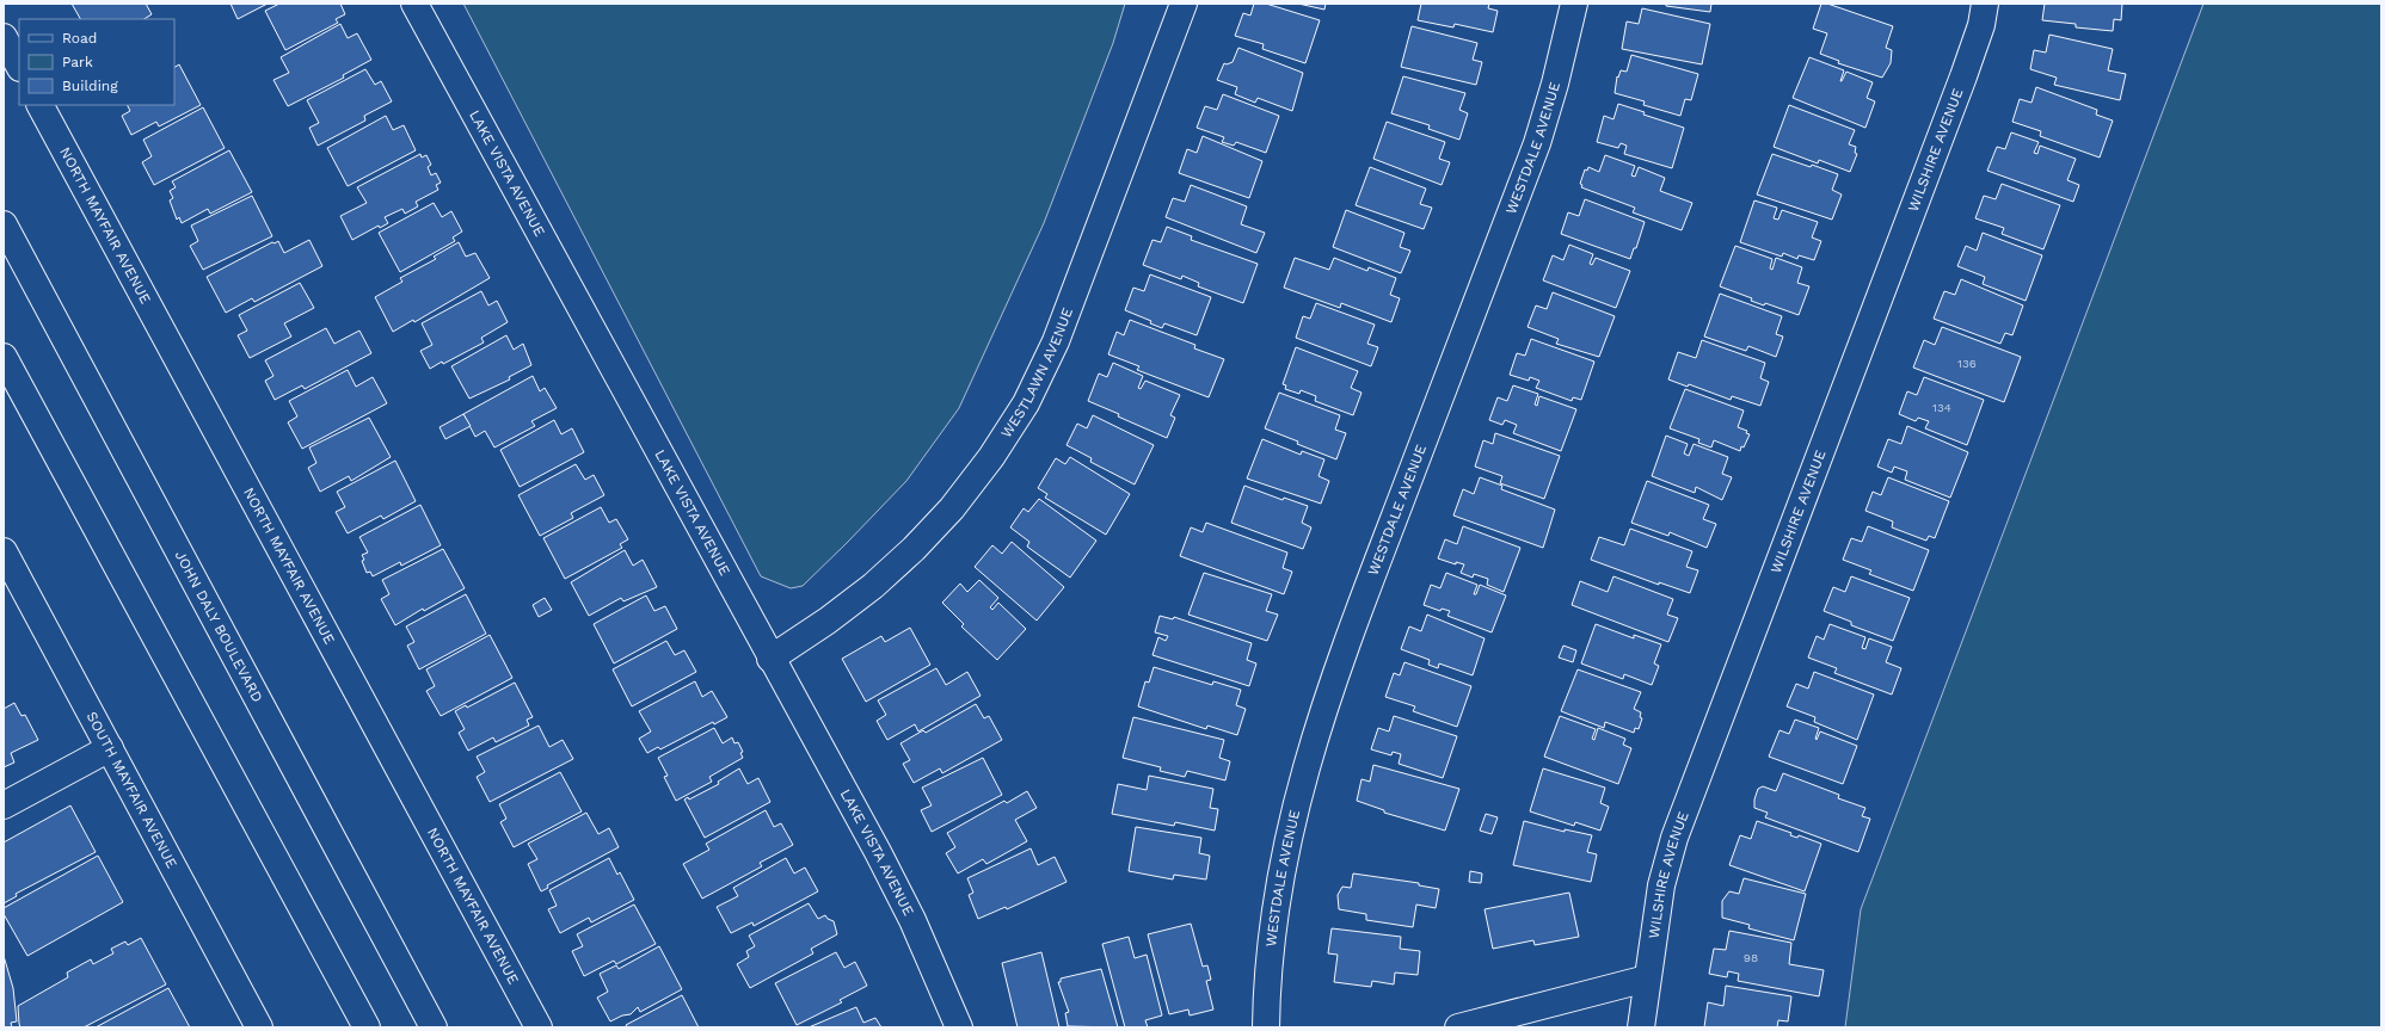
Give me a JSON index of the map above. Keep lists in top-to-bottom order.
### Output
{
  "streets": {
    "street": [
      "WESTDALE AVENUE",
      "WILSHIRE AVENUE",
      "LAKE VISTA AVENUE",
      "NORTH MAYFAIR AVENUE",
      "WESTLAWN AVENUE",
      "JOHN DALY BOULEVARD",
      "SOUTH MAYFAIR AVENUE"
    ]
  },
  "crossings": [
    ["LAKE VISTA AVENUE", "WESTLAWN AVENUE"]
  ],
  "house_numbers": ["136", "134", "98"],
  "legend": ["Road", "Park", "Building"]
}
